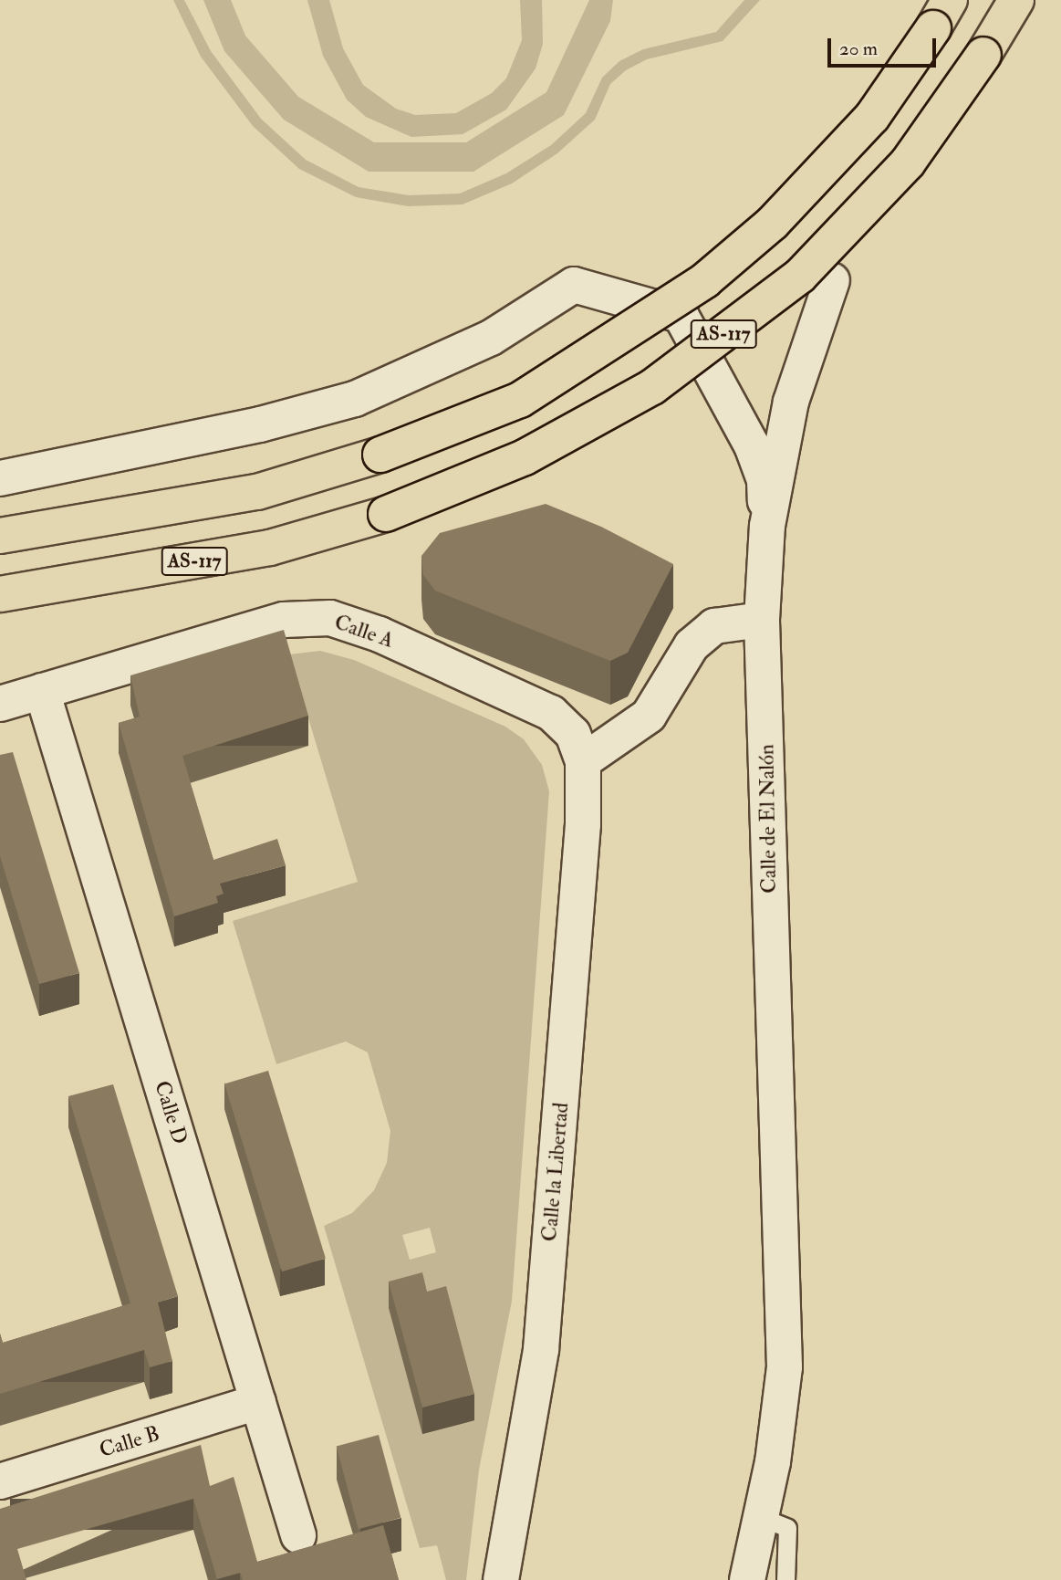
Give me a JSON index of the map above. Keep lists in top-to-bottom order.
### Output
{
  "streets": {
    "highway": ["AS-117"],
    "street": [
      "Calle A",
      "Calle de El Nalón",
      "Calle D",
      "Calle la Libertad",
      "Calle B"
    ]
  },
  "crossings": [
    ["Calle A", "Calle D"],
    ["Calle A", "Calle la Libertad"],
    ["Calle D", "Calle B"]
  ],
  "scale_bar": "20 m"
}
